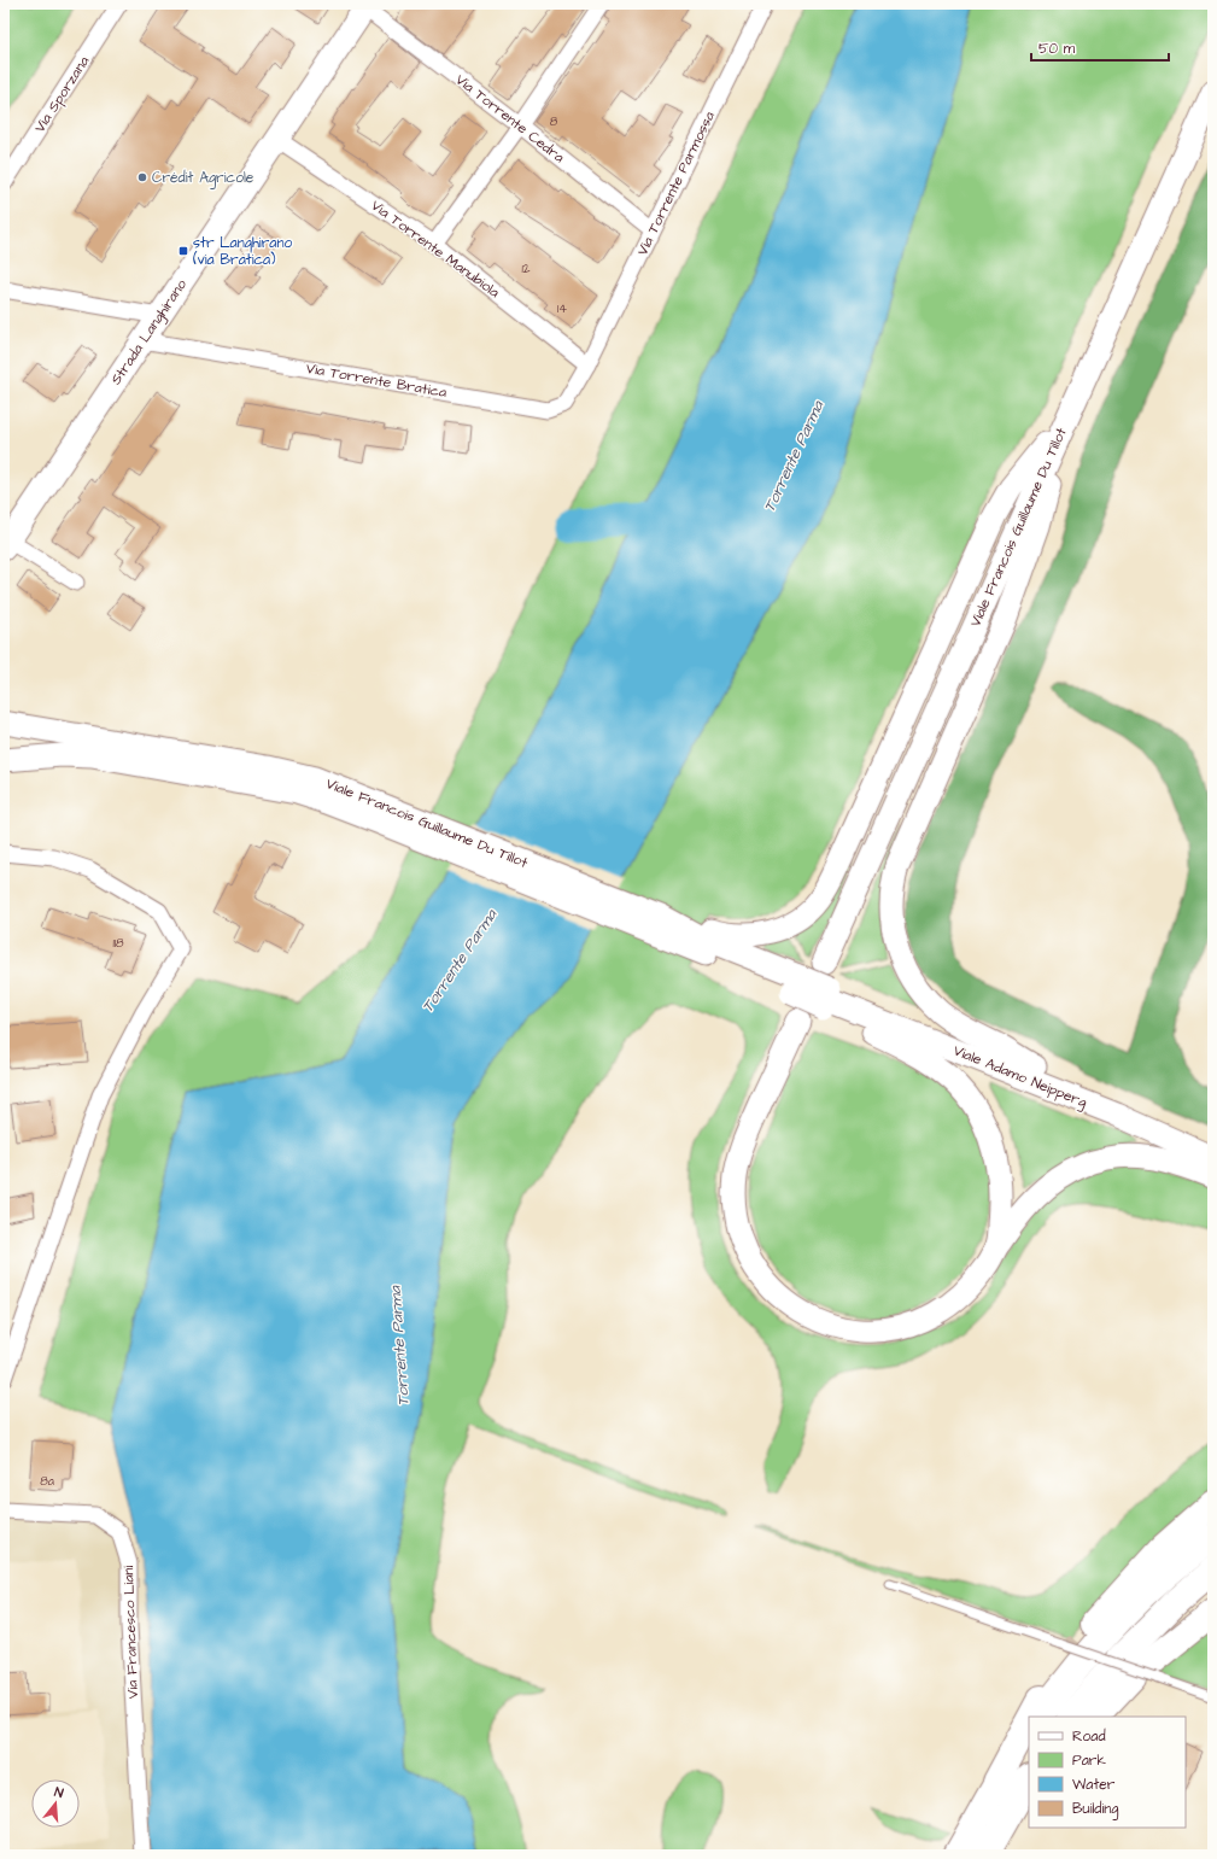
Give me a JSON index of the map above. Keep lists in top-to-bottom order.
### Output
{
  "streets": {
    "main road": ["Strada Langhirano", "Viale Francois Guillaume Du Tillot", "Viale Adamo Neipperg"],
    "street": [
      "Via Sporzana",
      "Via Torrente Cedra",
      "Via Torrente Parmossa",
      "Via Torrente Manubiola",
      "Via Torrente Bratica",
      "Via Francesco Liani"
    ]
  },
  "crossings": [
    ["Via Torrente Cedra", "Via Torrente Parmossa"],
    ["Via Torrente Cedra", "Strada Langhirano"],
    ["Via Torrente Parmossa", "Via Torrente Manubiola"],
    ["Via Torrente Parmossa", "Via Torrente Bratica"],
    ["Via Torrente Manubiola", "Strada Langhirano"],
    ["Via Torrente Manubiola", "Via Torrente Bratica"],
    ["Strada Langhirano", "Via Torrente Bratica"],
    ["Viale Francois Guillaume Du Tillot", "Viale Adamo Neipperg"]
  ],
  "water": ["Torrente Parma"],
  "places": {
    "other": ["Crédit Agricole"],
    "transit": ["str Langhirano (via Bratica)"]
  },
  "house_numbers": [
    "8",
    "12",
    "14",
    "118",
    "8a"
  ],
  "legend": [
    "Road",
    "Park",
    "Water",
    "Building"
  ],
  "scale_bar": "50 m",
  "north": "top"
}
